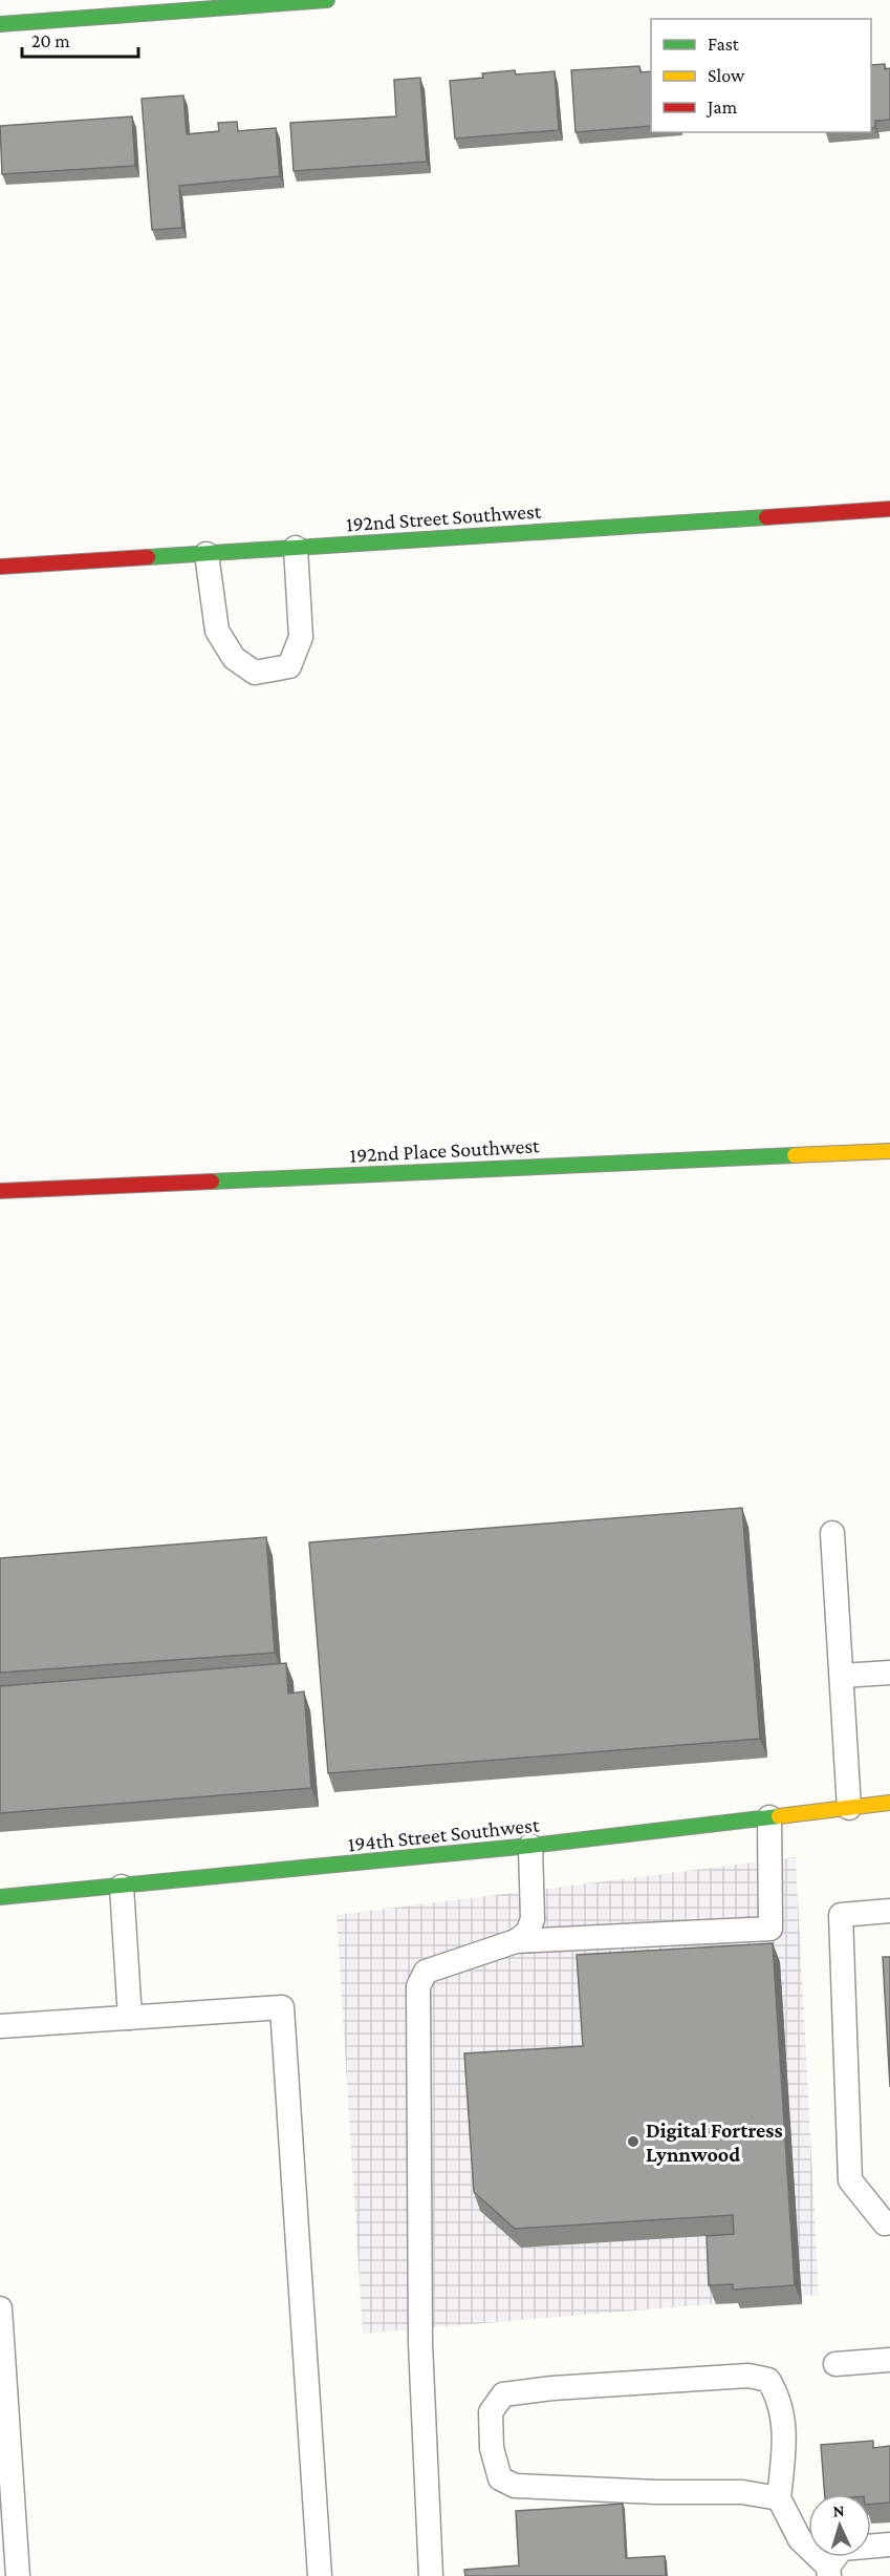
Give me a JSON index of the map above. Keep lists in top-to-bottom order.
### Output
{
  "streets": {
    "street": ["192nd Street Southwest", "192nd Place Southwest", "194th Street Southwest"]
  },
  "places": ["Digital Fortress Lynnwood"],
  "legend": ["Fast", "Slow", "Jam"],
  "scale_bar": "20 m",
  "north": "top"
}
